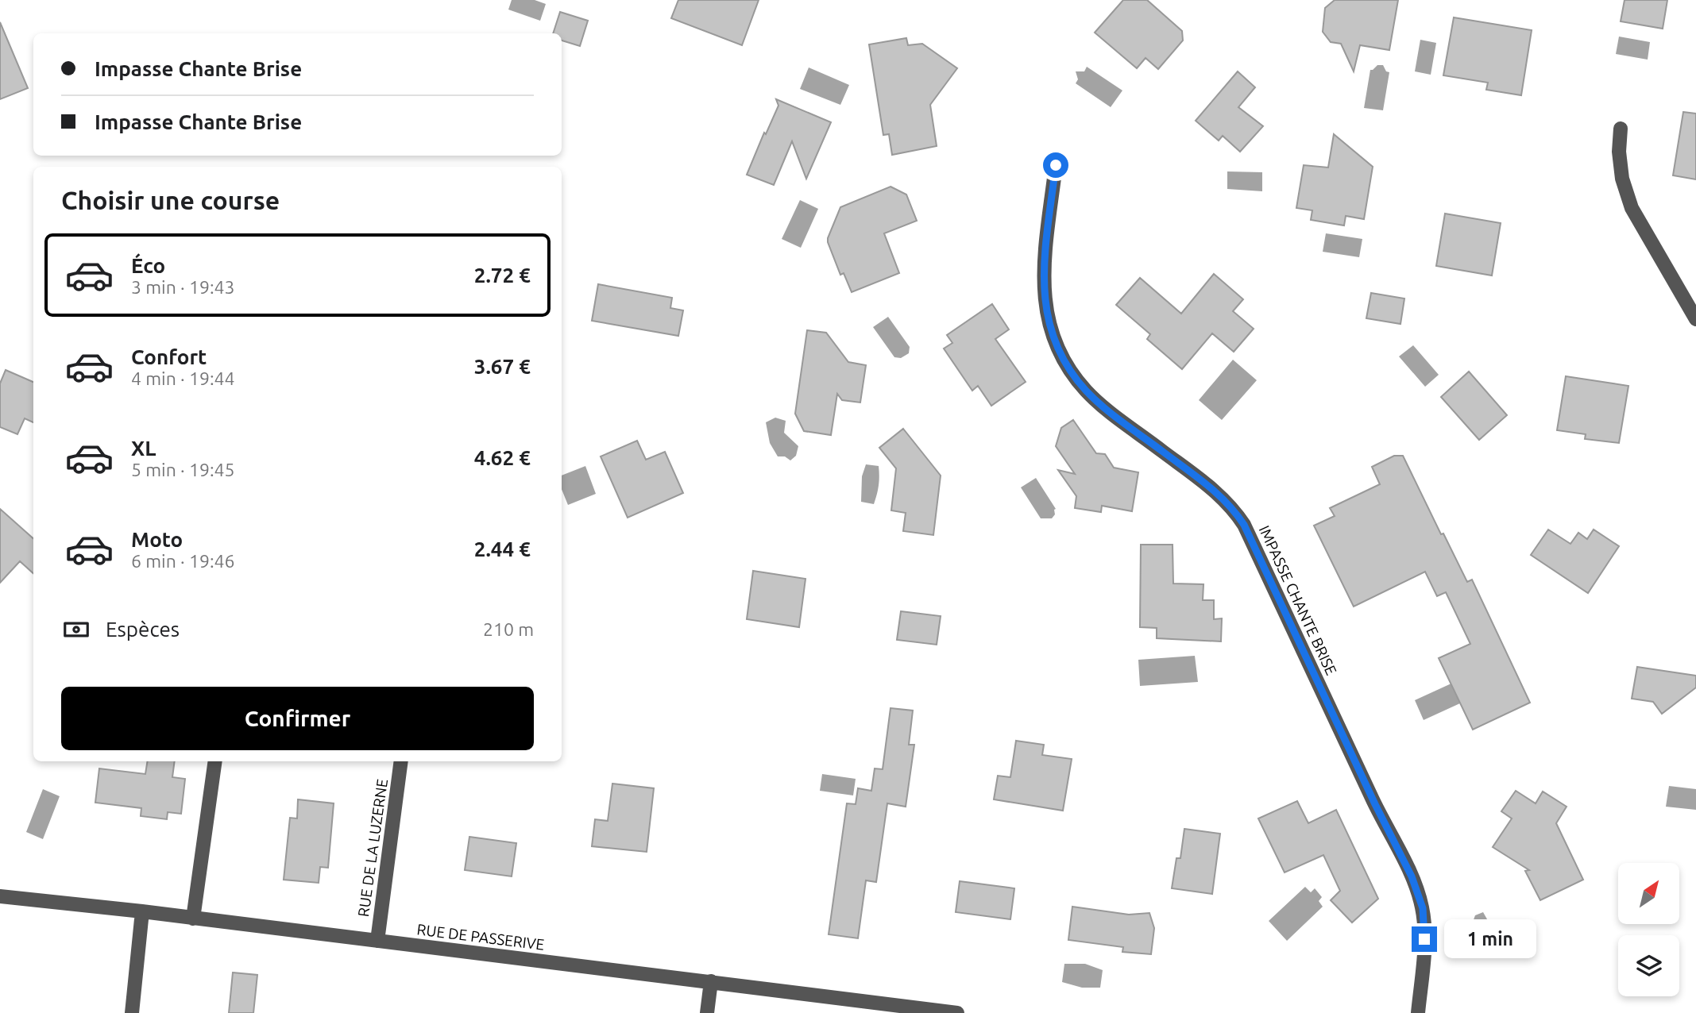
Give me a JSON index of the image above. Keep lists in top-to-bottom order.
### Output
{
  "streets": {
    "street": ["IMPASSE CHANTE BRISE", "RUE DE LA LUZERNE", "RUE DE PASSERIVE"]
  },
  "crossings": [
    ["RUE DE LA LUZERNE", "RUE DE PASSERIVE"]
  ],
  "north": "top right",
  "page": {
    "banner": ["Impasse Chante Brise", "Impasse Chante Brise"],
    "heading": "Choisir une course",
    "list": [
      {
        "name": "Éco",
        "note": "3 min · 19:43",
        "value": "2.72 €"
      },
      {
        "name": "Confort",
        "note": "4 min · 19:44",
        "value": "3.67 €"
      },
      {
        "name": "XL",
        "note": "5 min · 19:45",
        "value": "4.62 €"
      },
      {
        "name": "Moto",
        "note": "6 min · 19:46",
        "value": "2.44 €"
      }
    ],
    "pay": ["Espèces", "210 m"],
    "buttons": "Confirmer",
    "bubble": "1 min"
  }
}
